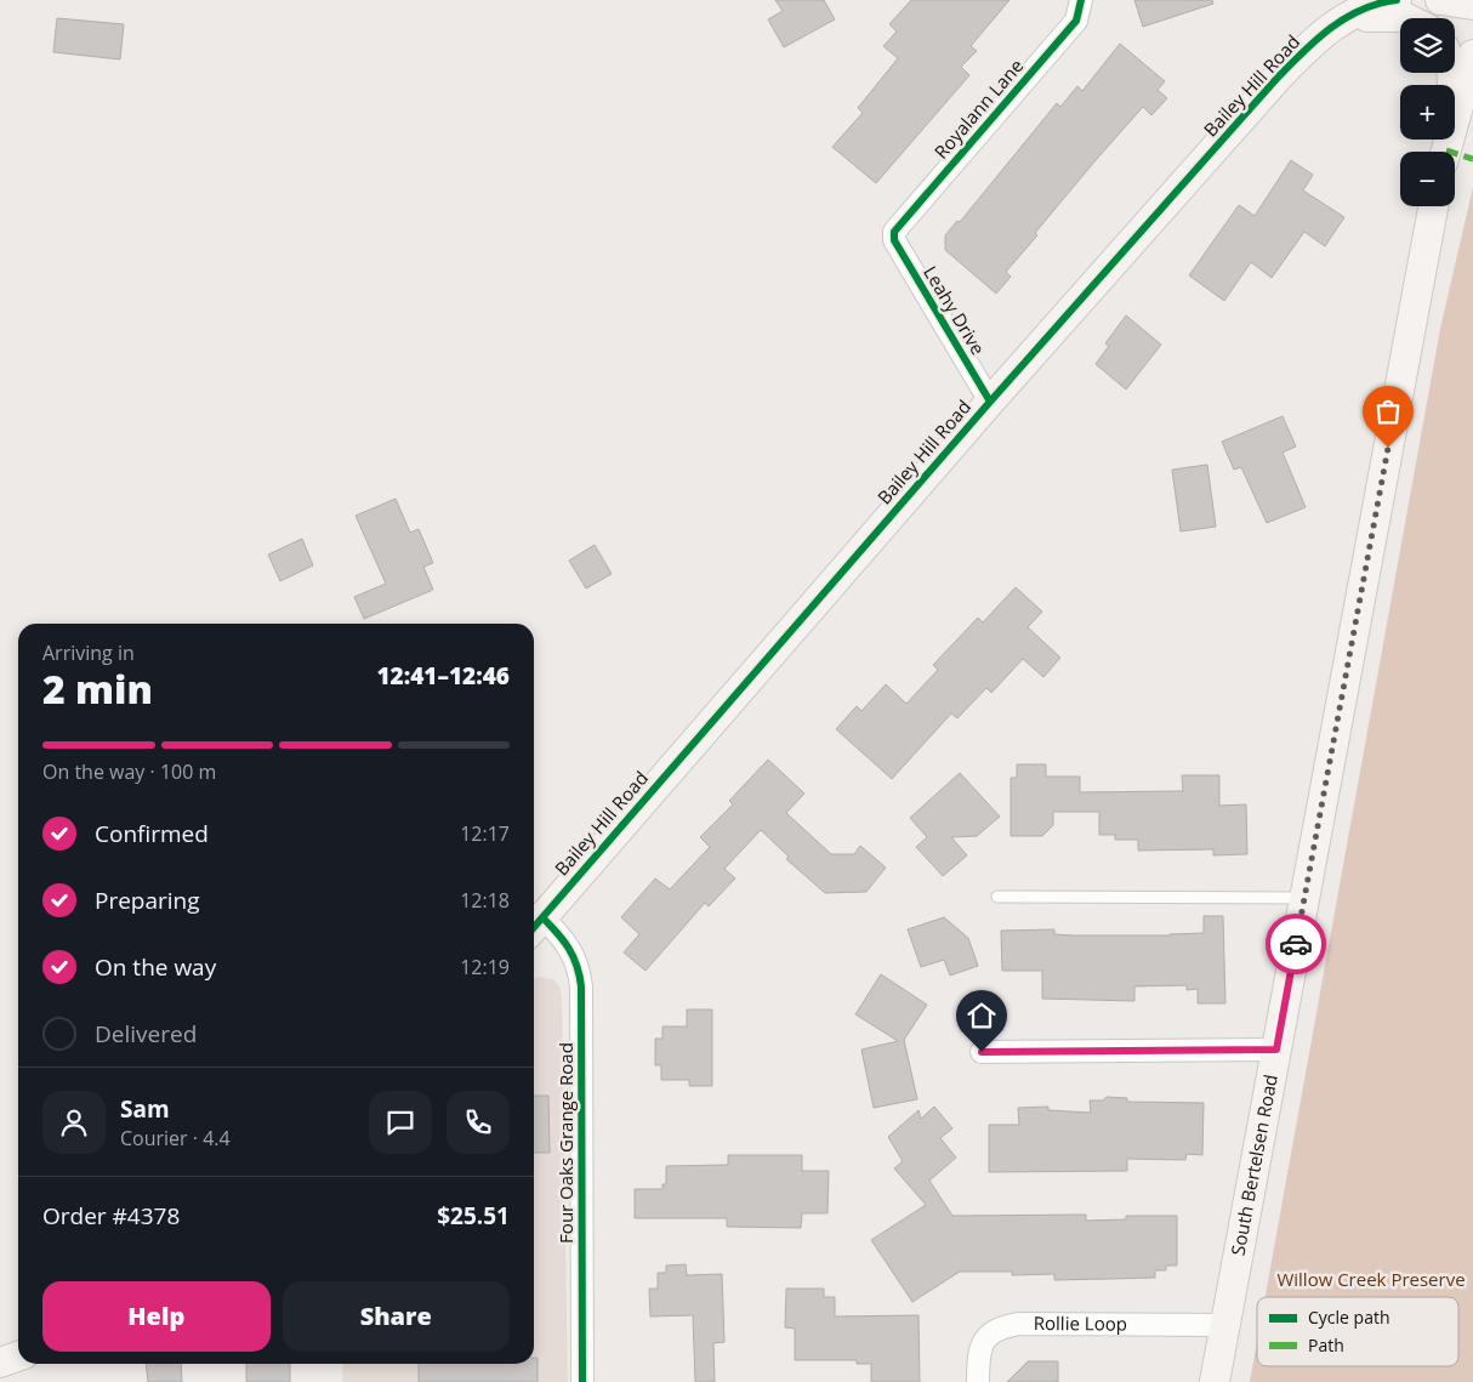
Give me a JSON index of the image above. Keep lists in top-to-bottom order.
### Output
{
  "streets": {
    "main road": ["Bailey Hill Road", "South Bertelsen Road"],
    "street": [
      "Royalann Lane",
      "Leahy Drive",
      "Four Oaks Grange Road",
      "Rollie Loop"
    ]
  },
  "crossings": [
    ["Bailey Hill Road", "Leahy Drive"],
    ["Bailey Hill Road", "Four Oaks Grange Road"],
    ["Royalann Lane", "Leahy Drive"],
    ["South Bertelsen Road", "Rollie Loop"]
  ],
  "parks": ["Willow Creek Preserve"],
  "legend": ["Cycle path", "Path"],
  "page": {
    "map_buttons": ["+", "−"],
    "heading": ["2 min", "Arriving in", "12:41–12:46"],
    "panel": [
      "Sam",
      "Courier · 4.4",
      "Order #4378",
      "$25.51"
    ],
    "bar": "On the way · 100 m",
    "list": [
      ["Confirmed", "12:17"],
      ["Preparing", "12:18"],
      ["On the way", "12:19"],
      "Delivered"
    ],
    "buttons": ["Help", "Share"]
  }
}
